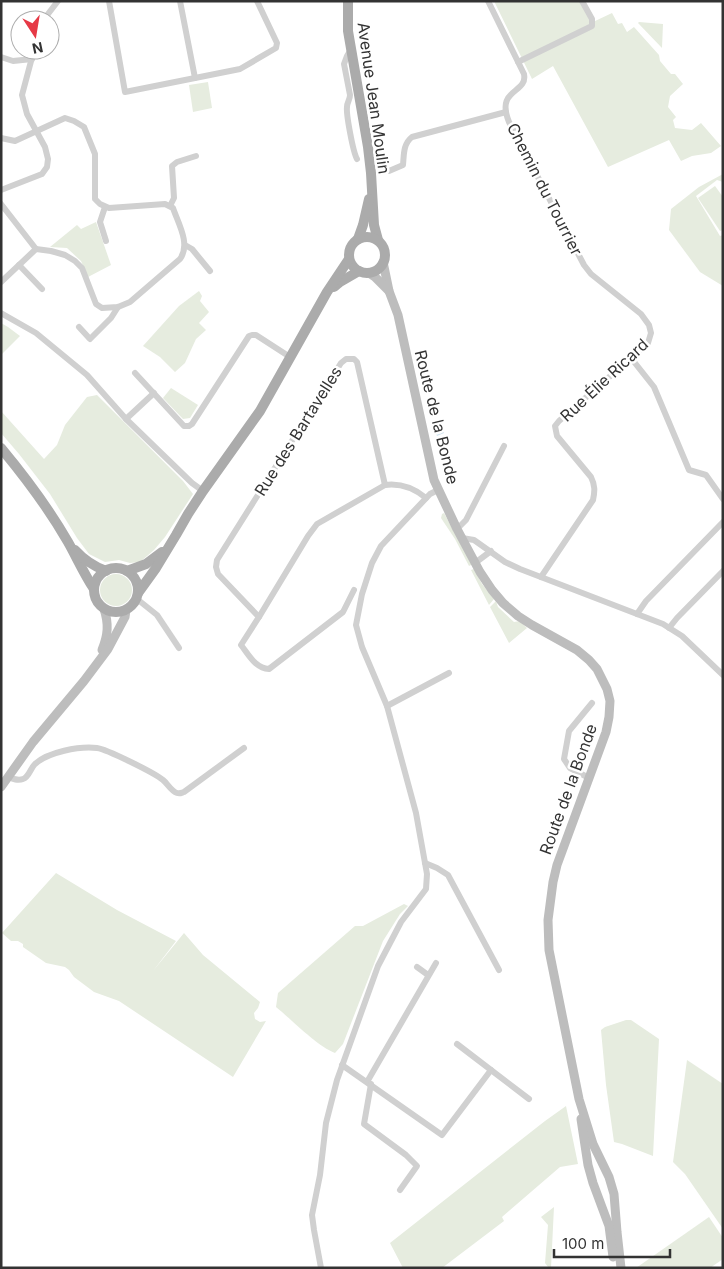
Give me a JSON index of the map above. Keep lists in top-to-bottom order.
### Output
{
  "streets": {
    "main road": ["Avenue Jean Moulin", "Route de la Bonde"],
    "street": ["Chemin du Tourrier", "Rue Élie Ricard", "Rue des Bartavelles"]
  },
  "crossings": [
    ["Avenue Jean Moulin", "Route de la Bonde"],
    ["Chemin du Tourrier", "Rue Élie Ricard"]
  ],
  "scale_bar": "100 m",
  "north": "bottom"
}
